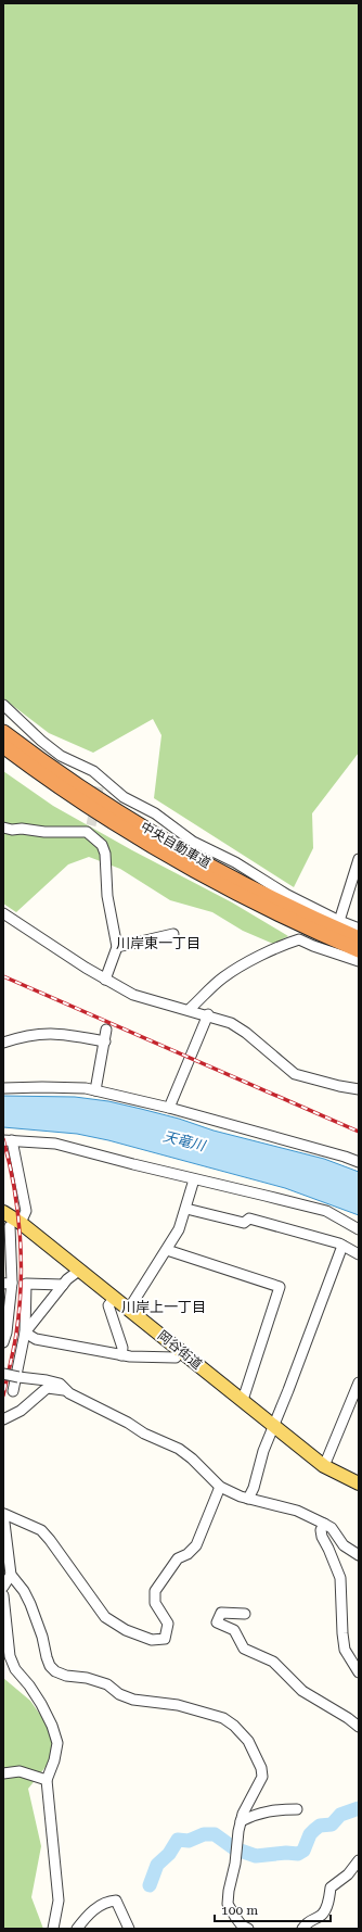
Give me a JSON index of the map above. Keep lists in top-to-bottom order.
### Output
{
  "streets": {
    "highway": ["中央自動車道"],
    "main road": ["岡谷街道"]
  },
  "districts": ["川岸東一丁目", "川岸上一丁目"],
  "water": ["天竜川"],
  "scale_bar": "100 m"
}
